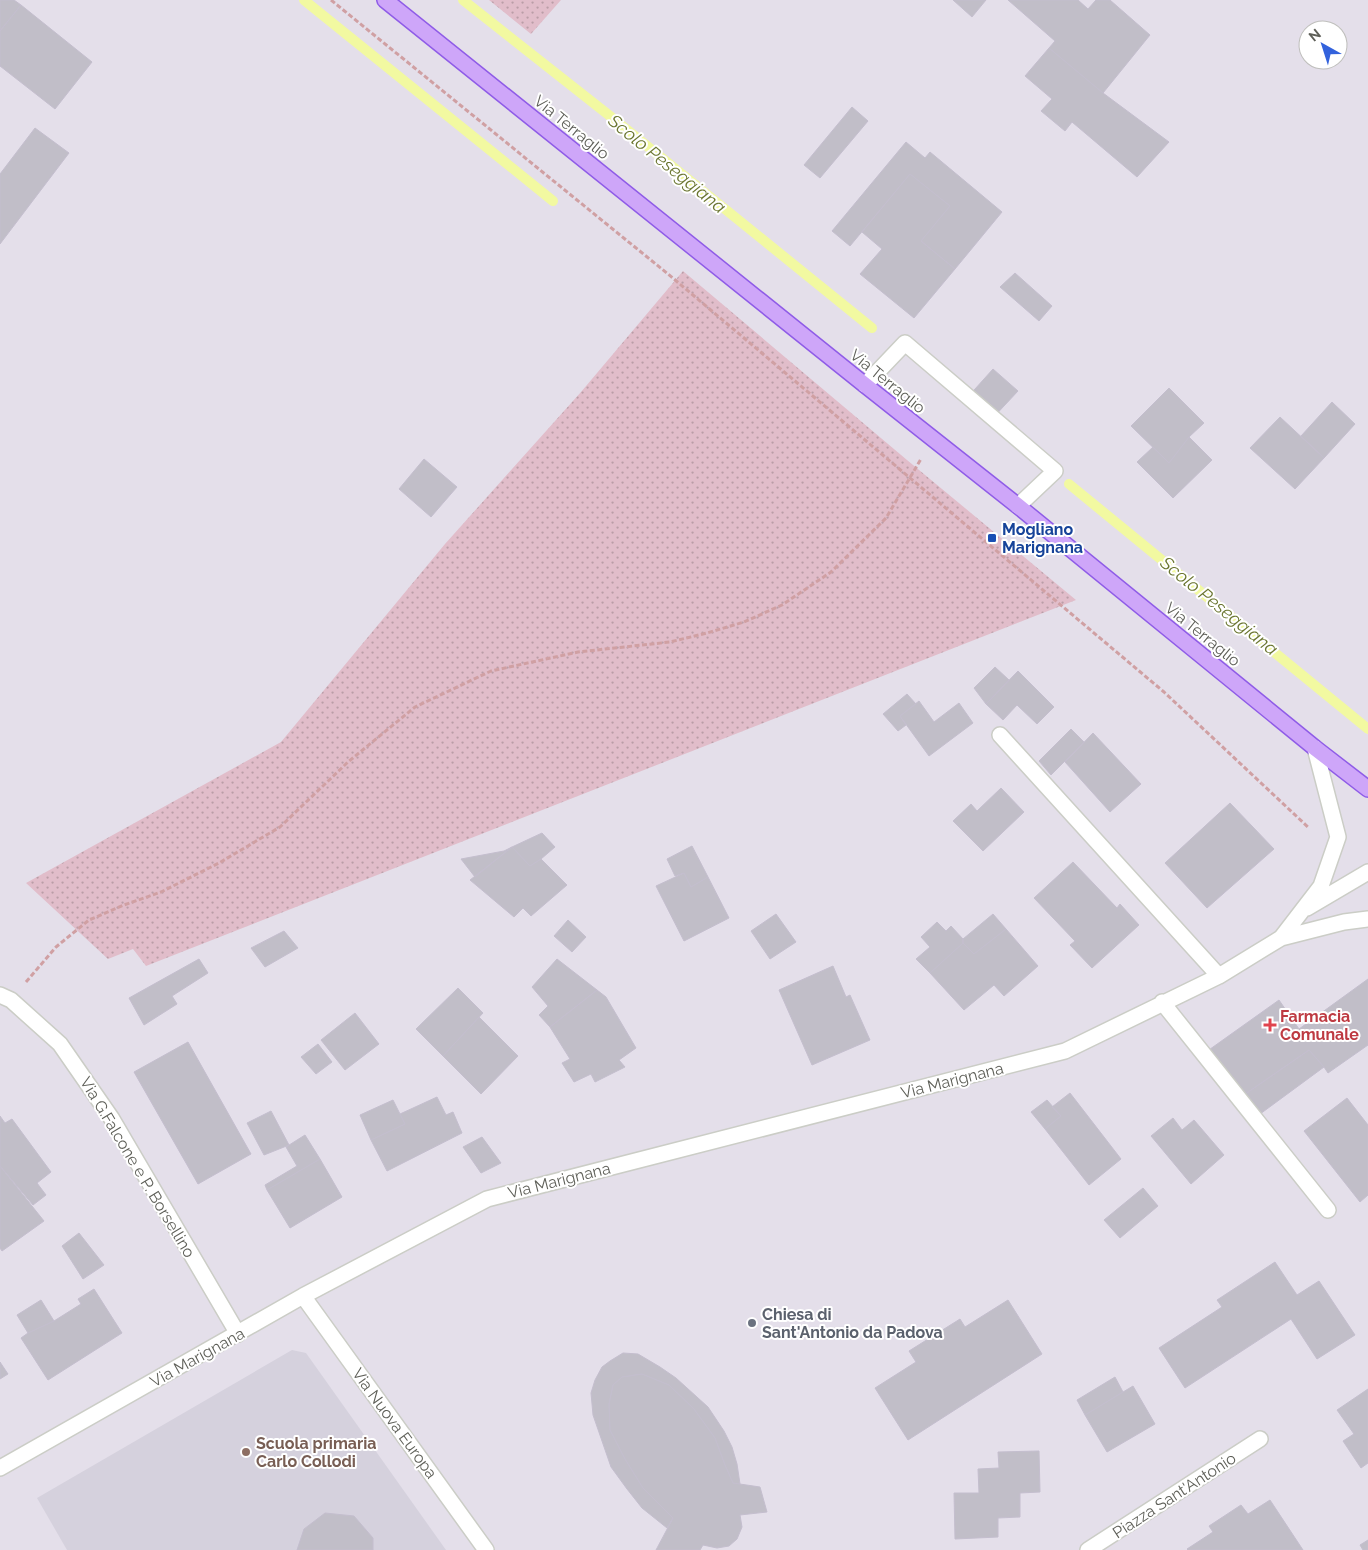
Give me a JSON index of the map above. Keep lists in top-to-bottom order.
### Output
{
  "streets": {
    "main road": ["Via Terraglio"],
    "street": [
      "Via Marignana",
      "Via G.Falcone e P. Borsellino",
      "Via Nuova Europa",
      "Piazza Sant'Antonio"
    ]
  },
  "crossings": [
    ["Via Terraglio", "Via Marignana"],
    ["Via Marignana", "Via G.Falcone e P. Borsellino"],
    ["Via Marignana", "Via Nuova Europa"]
  ],
  "water": ["Scolo Peseggiana"],
  "places": {
    "transit": ["Mogliano Marignana"],
    "health": ["Farmacia Comunale"],
    "other": ["Chiesa di Sant'Antonio da Padova", "Scuola primaria Carlo Collodi"]
  },
  "north": "top left"
}
